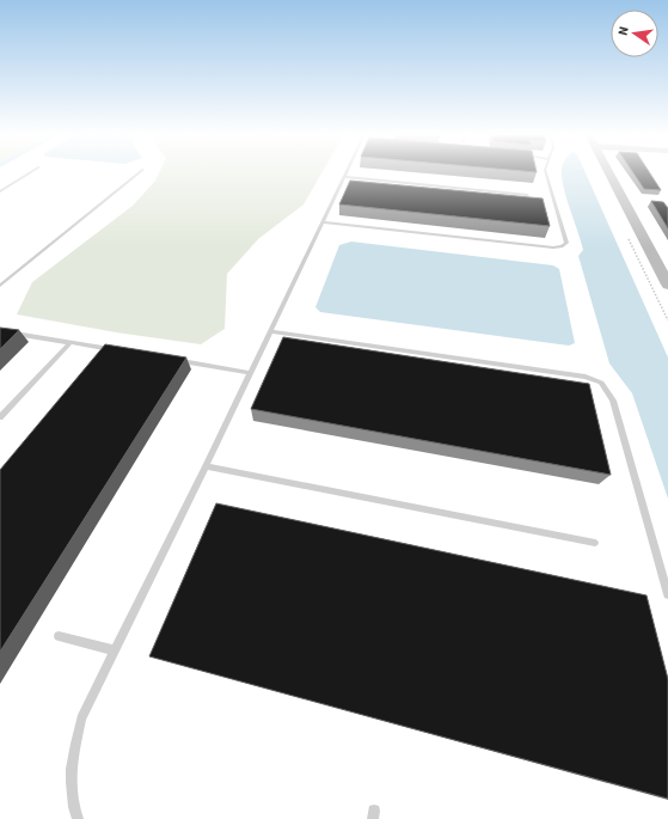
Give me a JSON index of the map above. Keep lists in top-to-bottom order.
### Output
{
  "north": "left"
}
